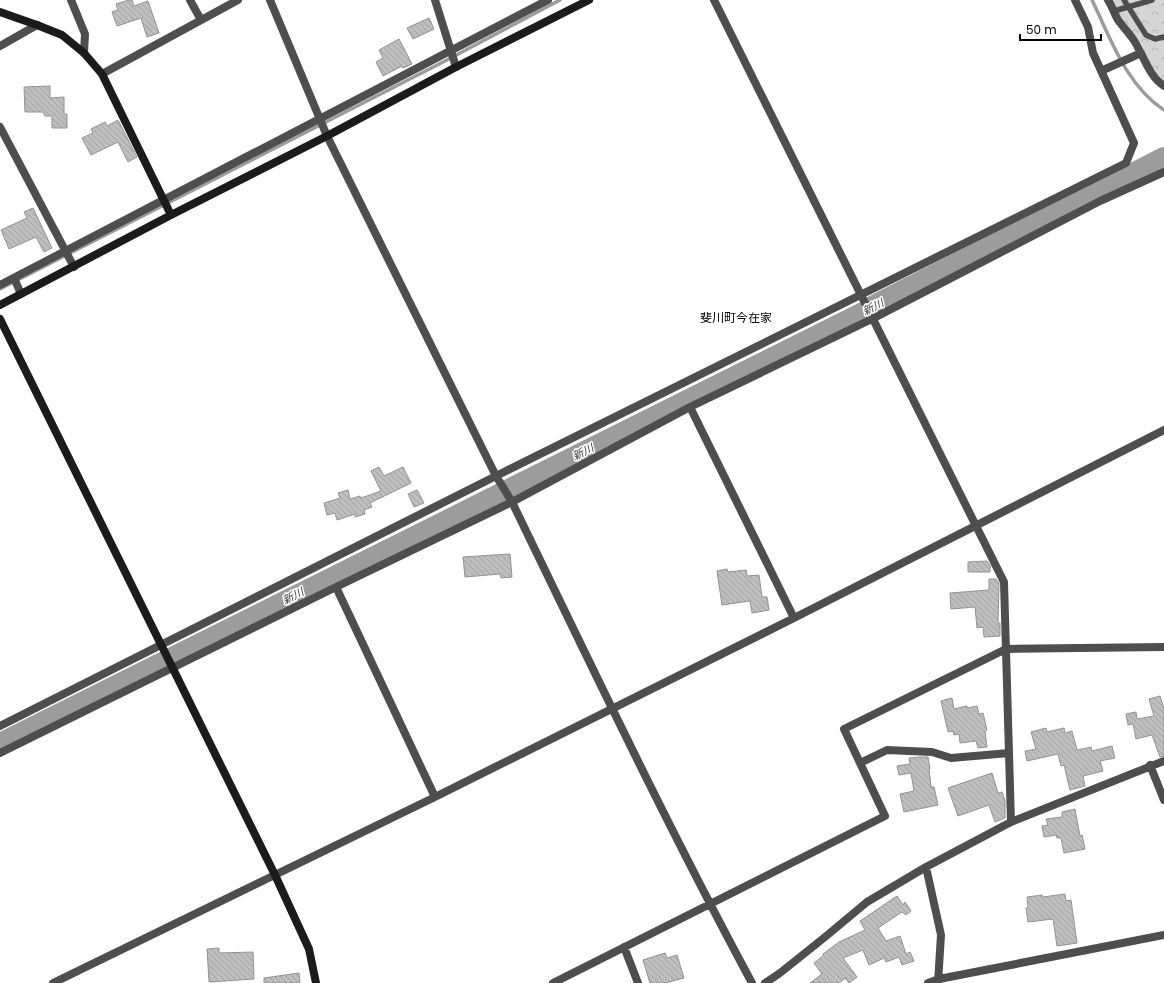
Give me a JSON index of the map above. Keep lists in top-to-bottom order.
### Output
{
  "districts": ["斐川町今在家"],
  "water": ["新川"],
  "scale_bar": "50 m"
}
